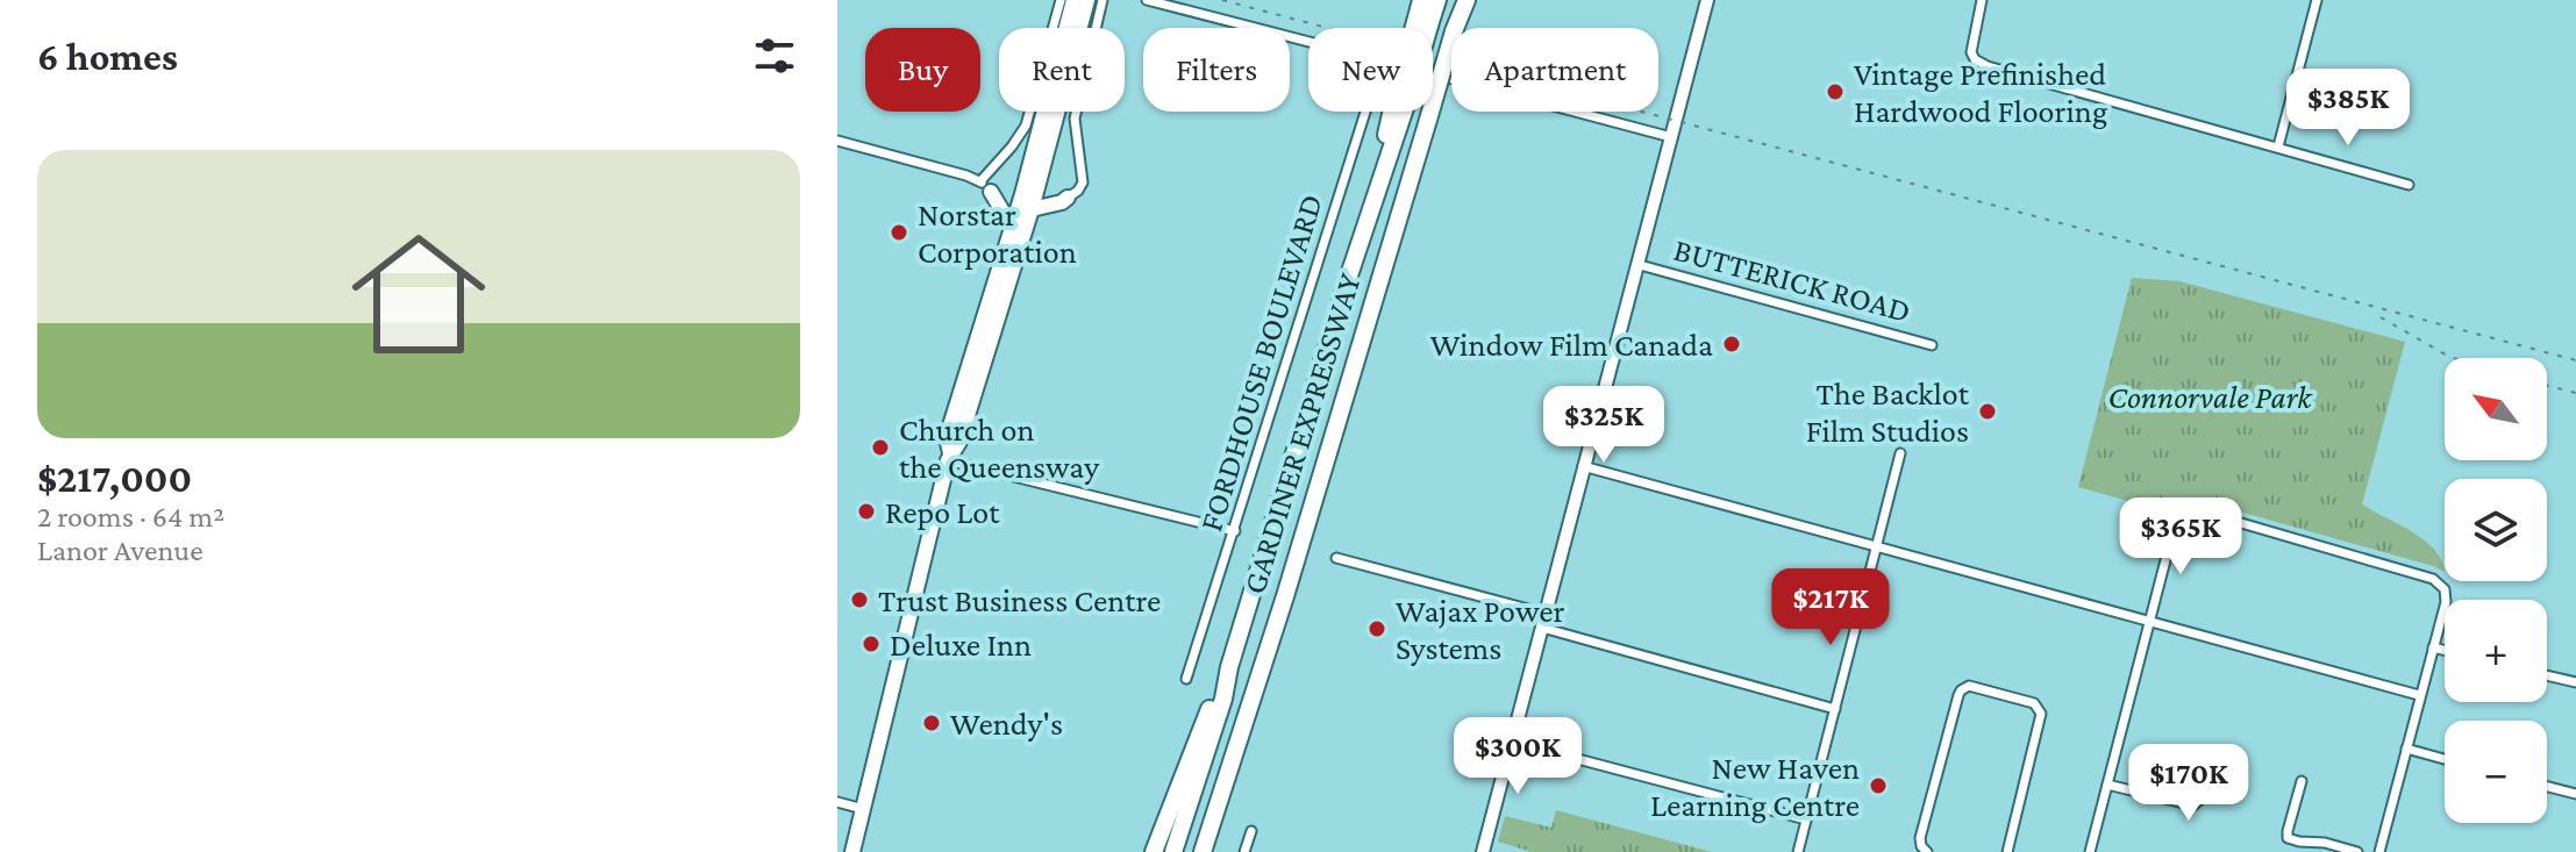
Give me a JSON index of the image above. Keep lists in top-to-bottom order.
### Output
{
  "streets": {
    "highway": ["GARDINER EXPRESSWAY"],
    "street": ["BUTTERICK ROAD", "FORDHOUSE BOULEVARD"]
  },
  "parks": ["Connorvale Park"],
  "places": [
    "Vintage Prefinished Hardwood Flooring",
    "Norstar Corporation",
    "Window Film Canada",
    "The Backlot Film Studios",
    "Church on the Queensway",
    "Repo Lot",
    "Trust Business Centre",
    "Wajax Power Systems",
    "Deluxe Inn",
    "Wendy's",
    "New Haven Learning Centre"
  ],
  "north": "top left",
  "page": {
    "heading": "6 homes",
    "chip": [
      "Buy",
      "Rent",
      "Filters",
      "New",
      "Apartment"
    ],
    "price": [
      "$385K",
      "$325K",
      "$365K",
      "$217K",
      "$300K",
      "$170K"
    ],
    "list": [
      {
        "name": "$217,000",
        "note": "2 rooms · 64 m² · Lanor Avenue"
      }
    ],
    "map_buttons": ["+", "−"]
  }
}
